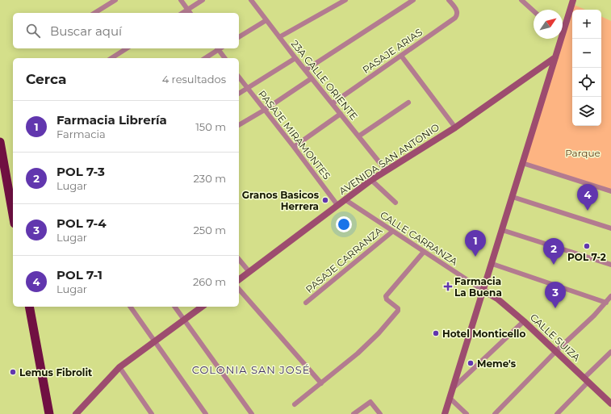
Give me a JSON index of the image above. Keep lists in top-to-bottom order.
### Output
{
  "streets": {
    "street": [
      "PASAJE ARIAS",
      "23A CALLE ORIENTE",
      "PASAJE MIRAMONTES",
      "AVENIDA SAN ANTONIO",
      "CALLE CARRANZA",
      "PASAJE CARRANZA",
      "CALLE SUIZA"
    ]
  },
  "crossings": [
    ["PASAJE ARIAS", "23A CALLE ORIENTE"],
    ["23A CALLE ORIENTE", "AVENIDA SAN ANTONIO"],
    ["PASAJE MIRAMONTES", "AVENIDA SAN ANTONIO"],
    ["AVENIDA SAN ANTONIO", "CALLE CARRANZA"],
    ["CALLE CARRANZA", "PASAJE CARRANZA"],
    ["CALLE CARRANZA", "CALLE SUIZA"]
  ],
  "districts": ["COLONIA SAN JOSÉ"],
  "parks": ["Parque"],
  "places": {
    "other": [
      "Granos Basicos Herrera",
      "POL 7-2",
      "Hotel Monticello",
      "Meme's",
      "Lemus Fibrolit"
    ],
    "health": ["Farmacia La Buena"]
  },
  "north": "top right",
  "page": {
    "map_buttons": ["+", "−"],
    "search": "Buscar aquí",
    "heading": ["Cerca", "4 resultados"],
    "list": [
      {
        "mark": "1",
        "name": "Farmacia Librería",
        "note": "Farmacia",
        "value": "150 m"
      },
      {
        "mark": "2",
        "name": "POL 7-3",
        "note": "Lugar",
        "value": "230 m"
      },
      {
        "mark": "3",
        "name": "POL 7-4",
        "note": "Lugar",
        "value": "250 m"
      },
      {
        "mark": "4",
        "name": "POL 7-1",
        "note": "Lugar",
        "value": "260 m"
      }
    ],
    "pins": [
      "4",
      "1",
      "2",
      "3"
    ]
  }
}
